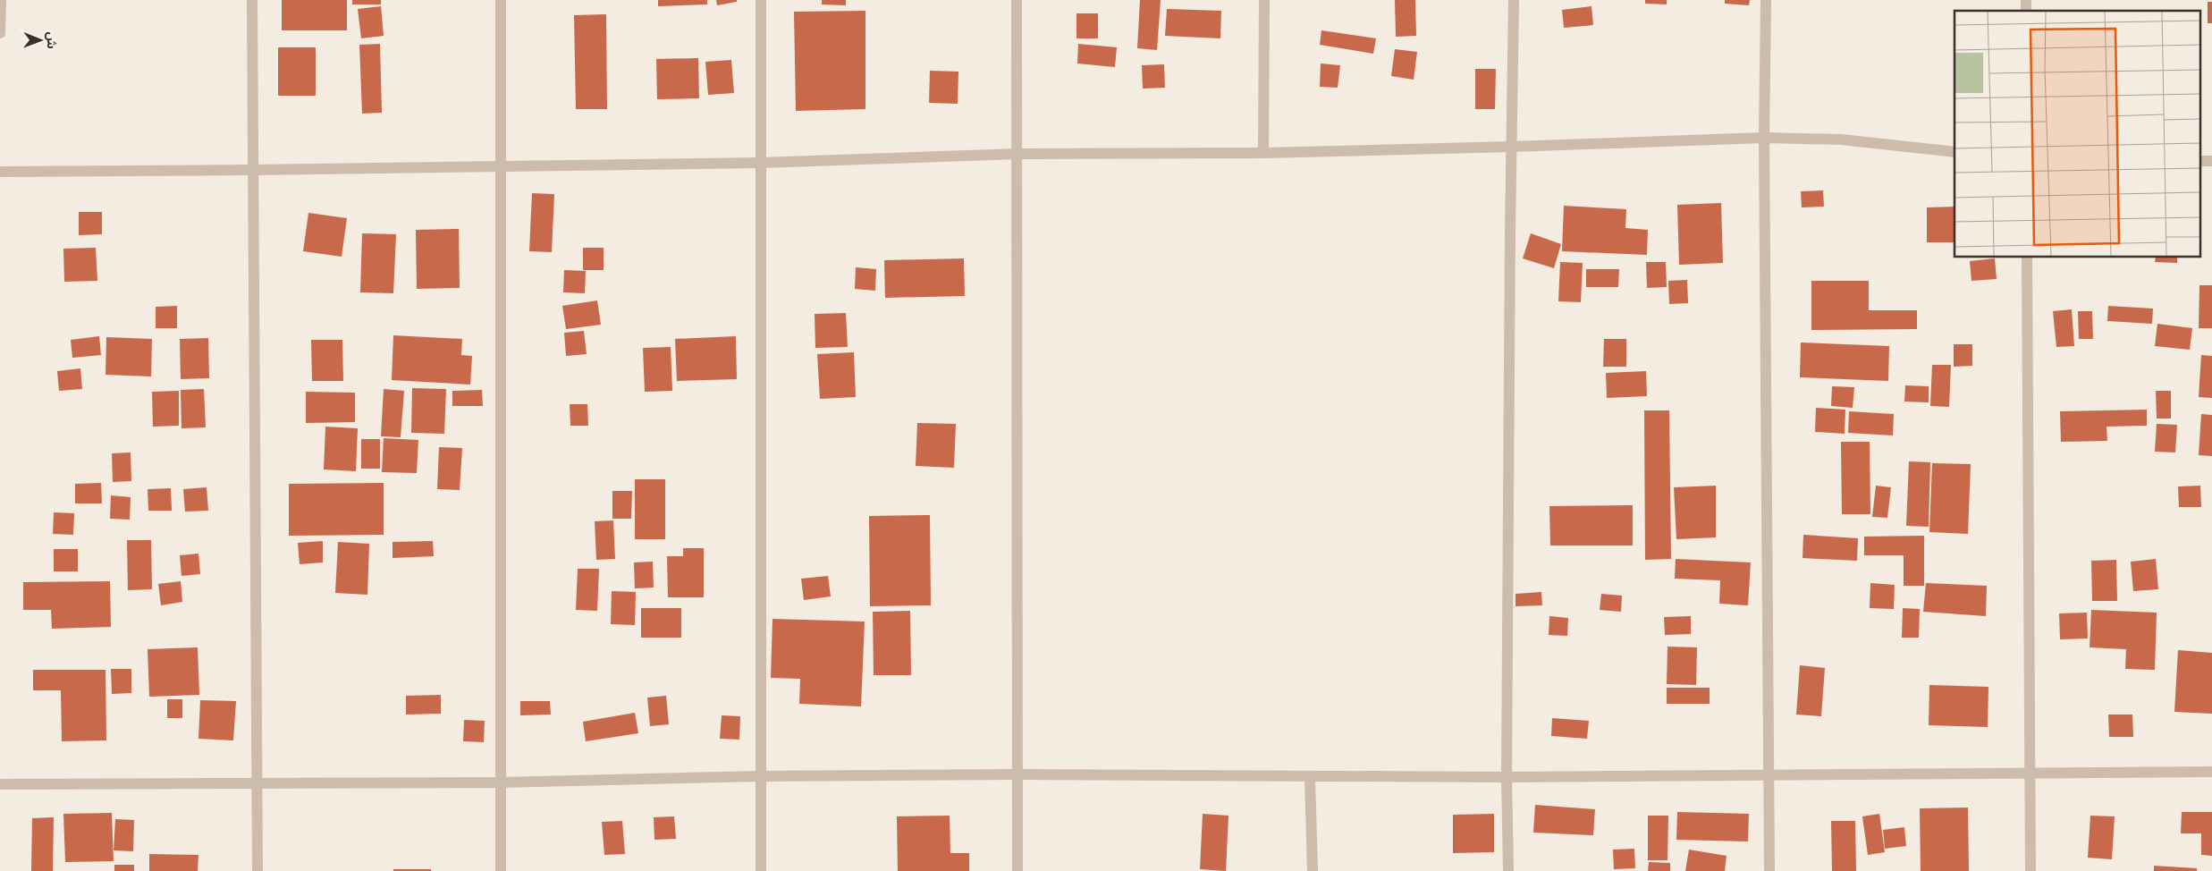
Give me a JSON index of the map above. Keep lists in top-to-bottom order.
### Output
{
  "north": "right"
}
